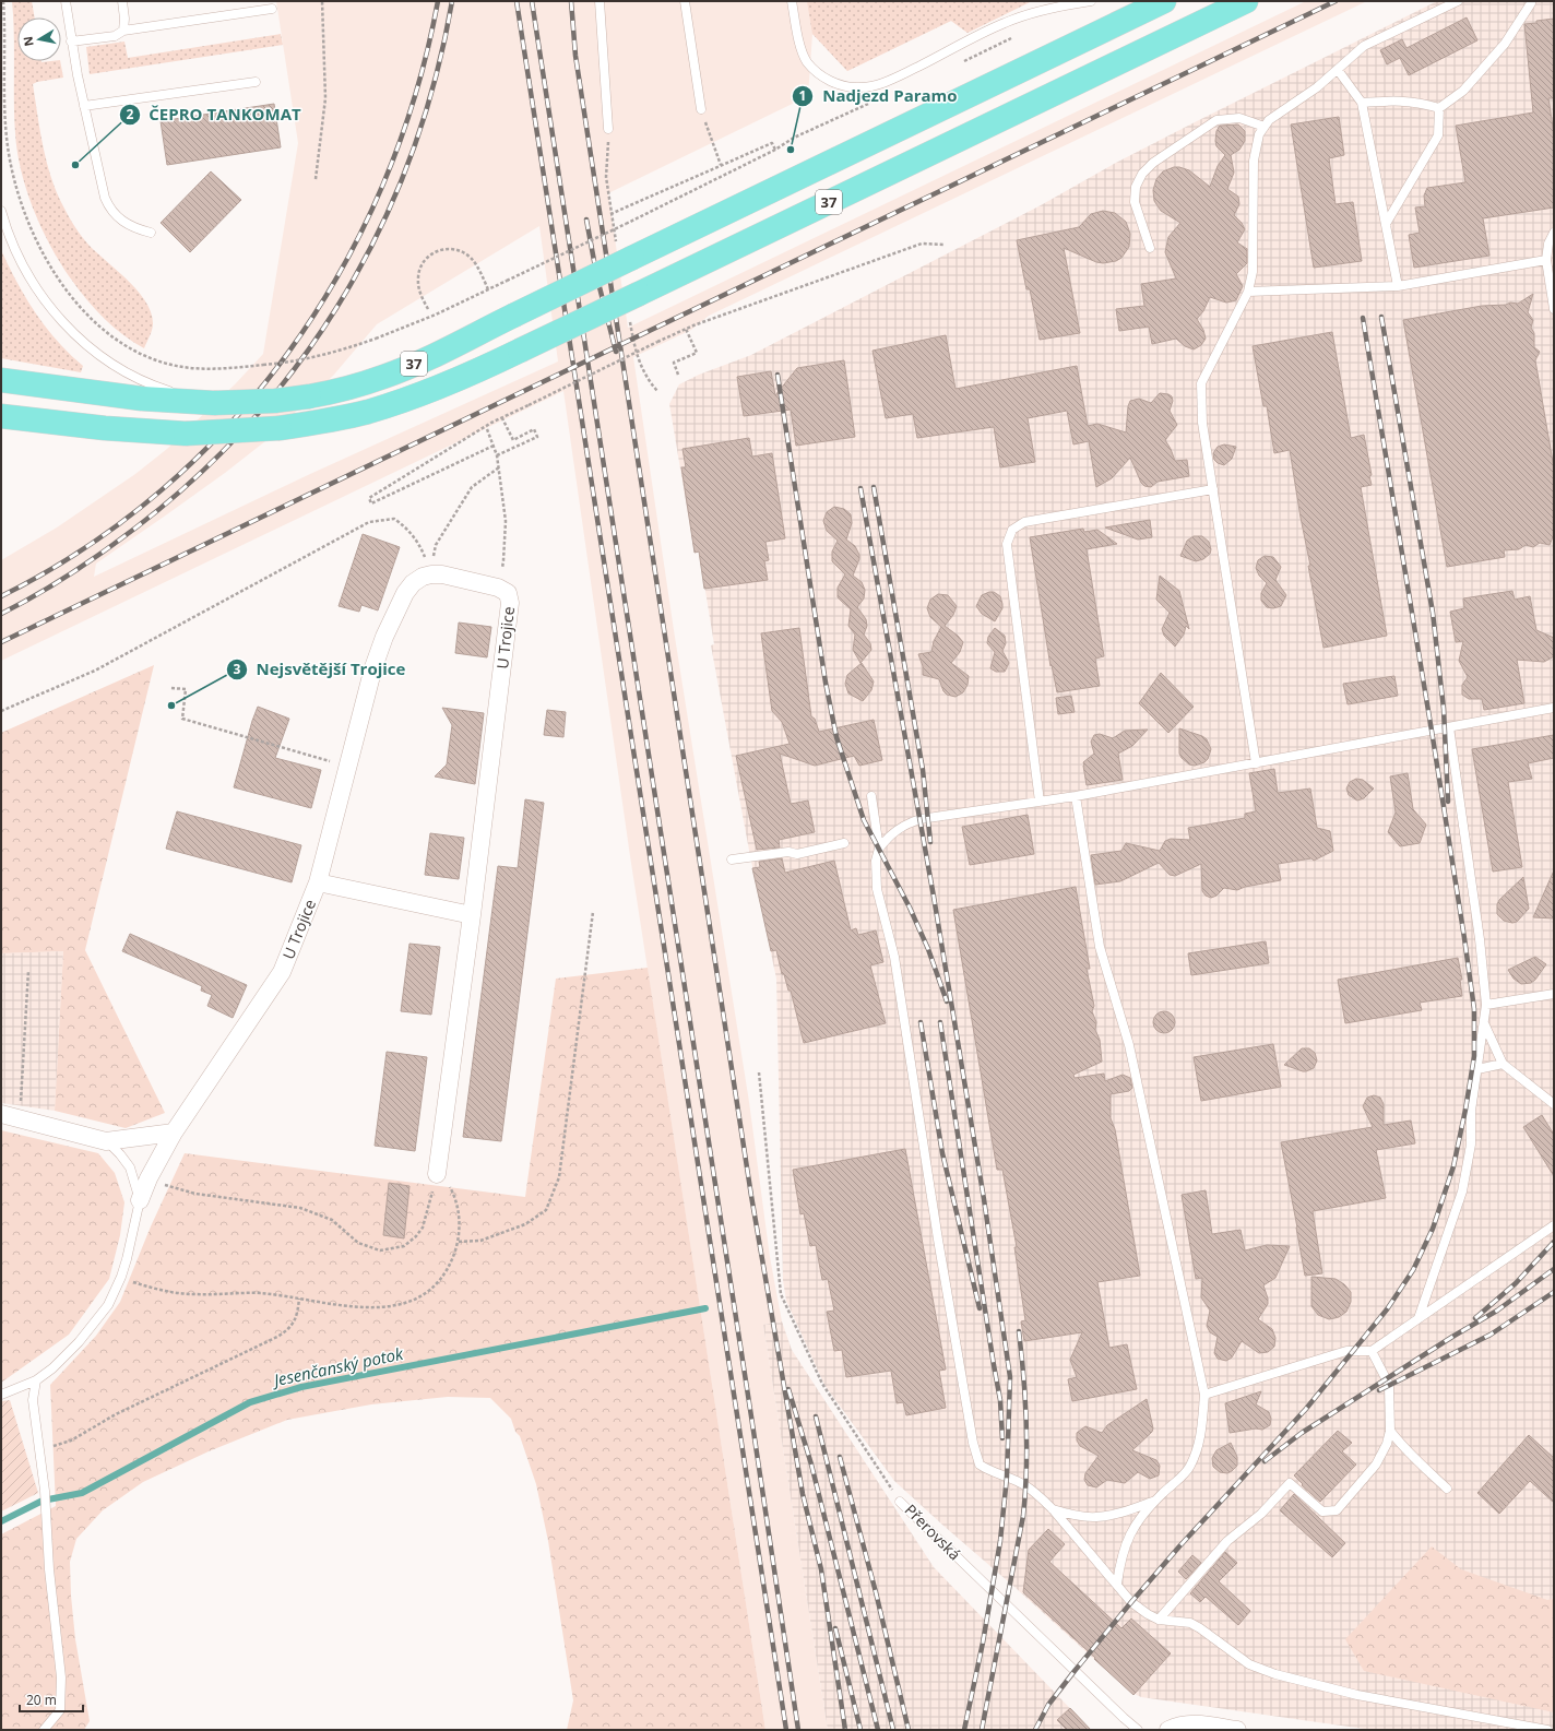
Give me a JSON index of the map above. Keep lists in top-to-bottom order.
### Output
{
  "streets": {
    "main road": ["37"],
    "street": ["U Trojice"],
    "lane": ["Přerovská"]
  },
  "water": ["Jesenčanský potok"],
  "places": ["Nadjezd Paramo", "ČEPRO TANKOMAT", "Nejsvětější Trojice"],
  "scale_bar": "20 m",
  "north": "left"
}
